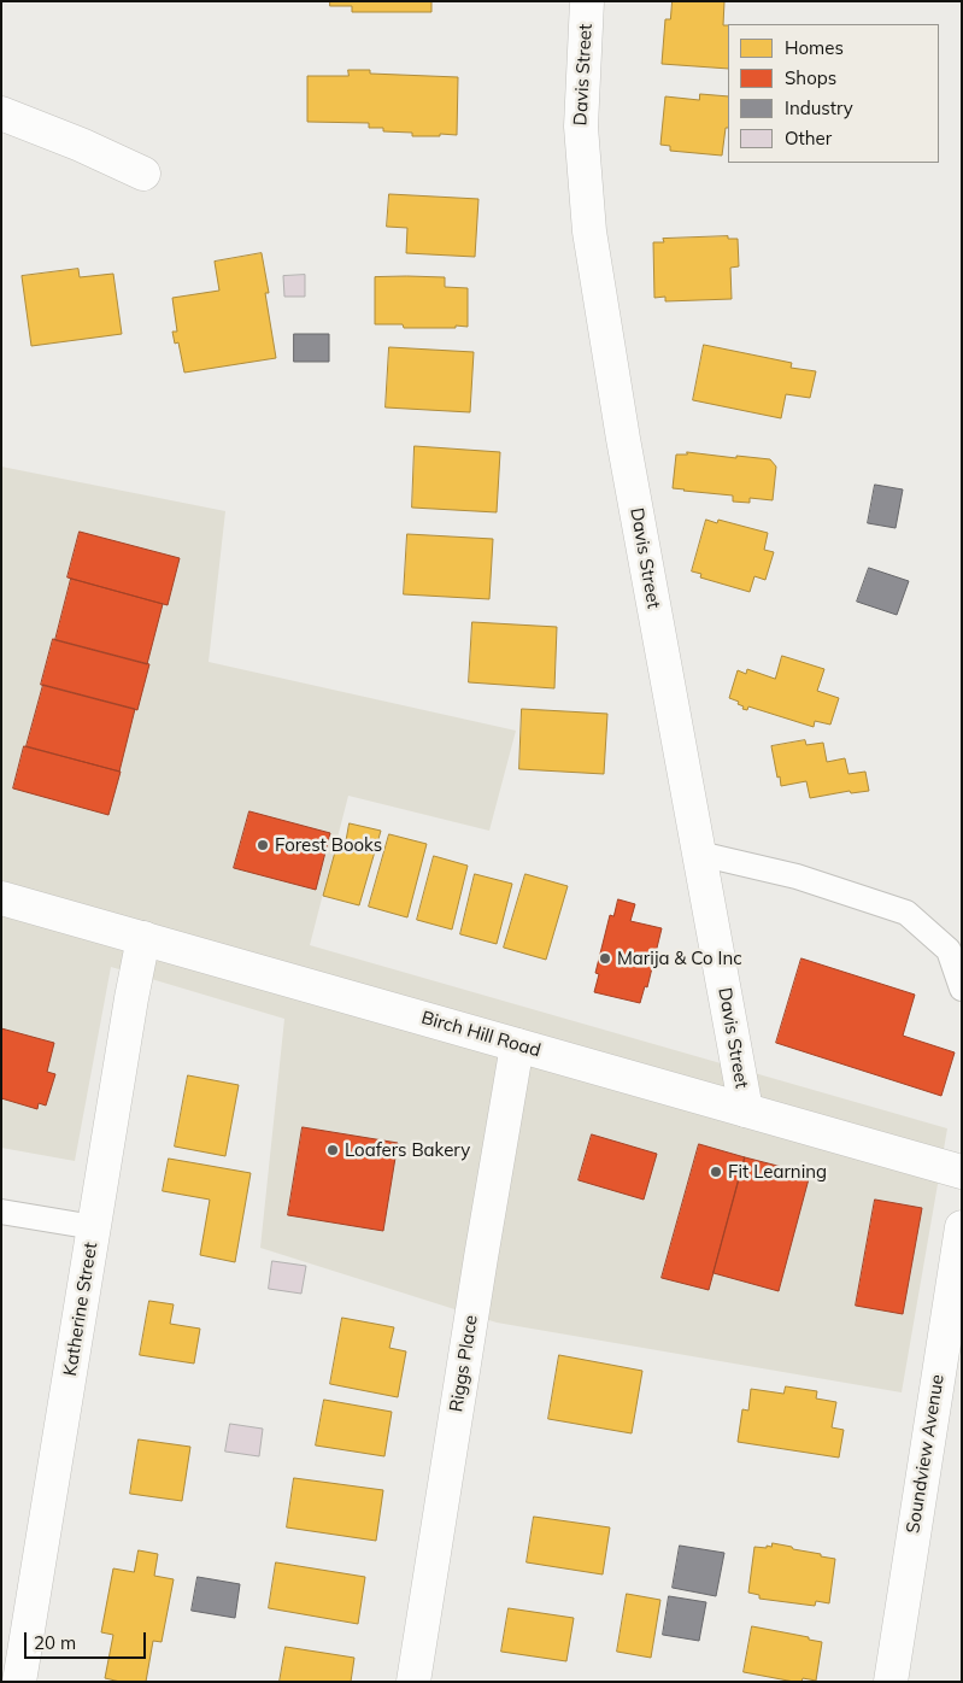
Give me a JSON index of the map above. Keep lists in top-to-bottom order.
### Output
{
  "streets": {
    "street": [
      "Davis Street",
      "Birch Hill Road",
      "Katherine Street",
      "Riggs Place",
      "Soundview Avenue"
    ]
  },
  "crossings": [
    ["Davis Street", "Birch Hill Road"],
    ["Birch Hill Road", "Katherine Street"],
    ["Birch Hill Road", "Riggs Place"]
  ],
  "places": [
    "Forest Books",
    "Marija & Co Inc",
    "Loafers Bakery",
    "Fit Learning"
  ],
  "legend": [
    "Homes",
    "Shops",
    "Industry",
    "Other"
  ],
  "scale_bar": "20 m"
}
